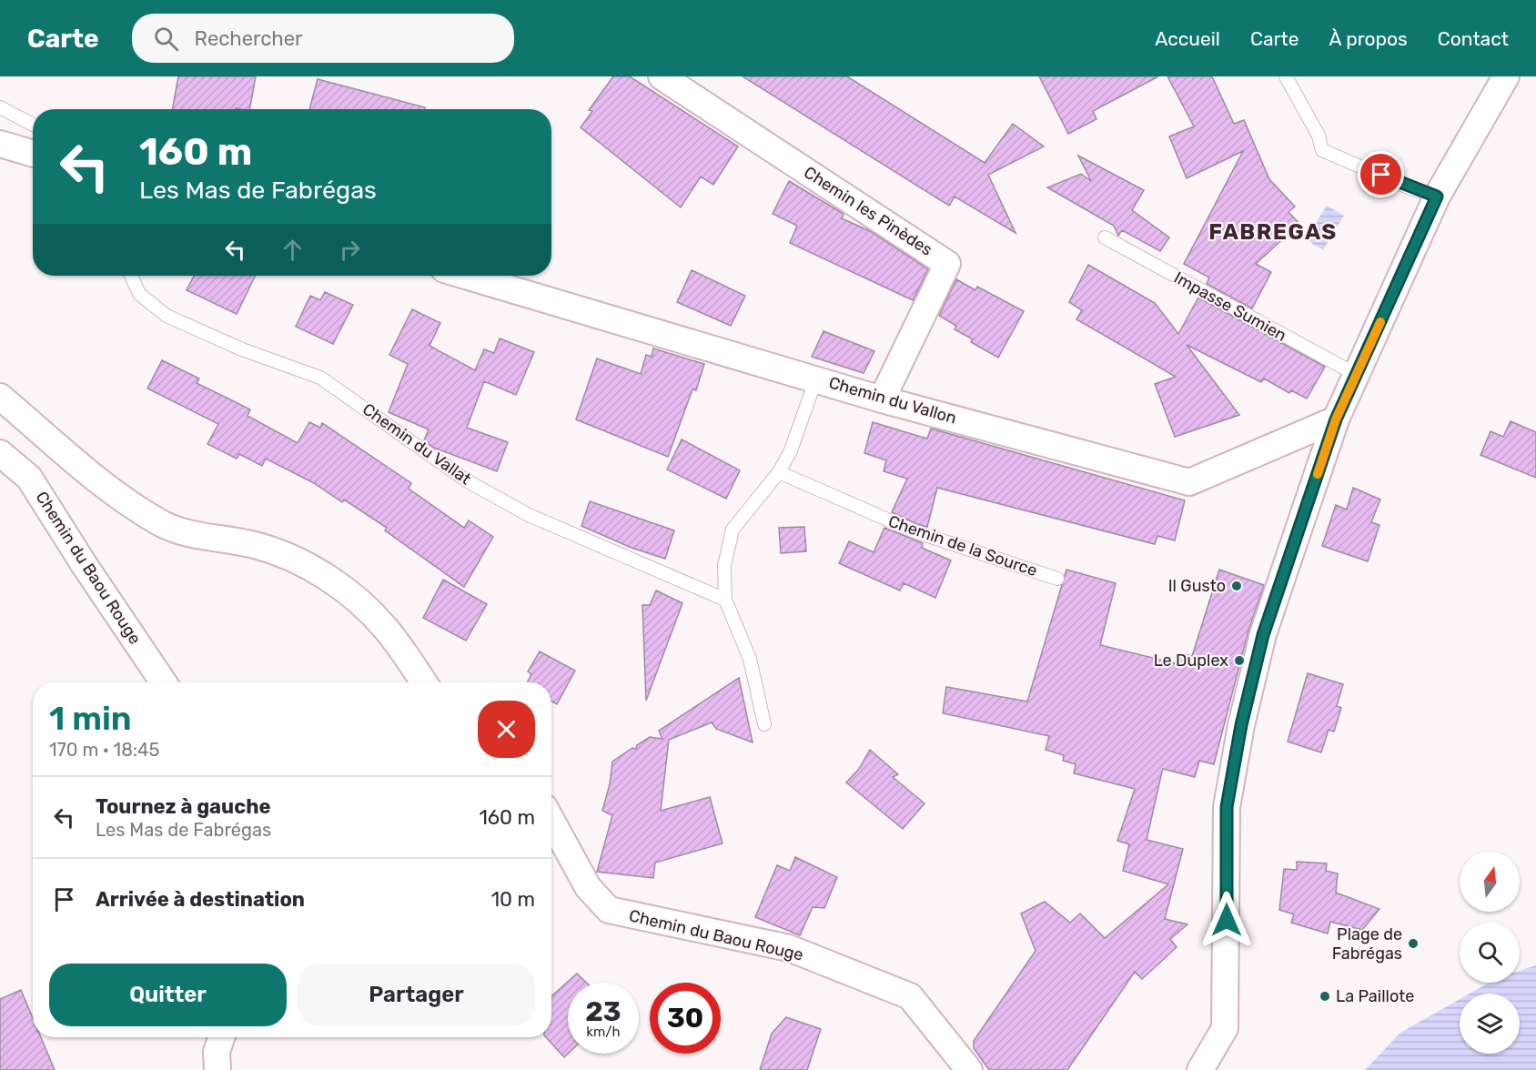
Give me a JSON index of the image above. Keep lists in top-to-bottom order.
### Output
{
  "streets": {
    "street": ["Chemin les Pinèdes", "Chemin du Vallon", "Chemin du Baou Rouge"],
    "lane": ["Impasse Sumien", "Chemin du Vallat", "Chemin de la Source"]
  },
  "crossings": [
    ["Chemin les Pinèdes", "Chemin du Vallon"]
  ],
  "districts": ["FABREGAS"],
  "places": [
    "Il Gusto",
    "Le Duplex",
    "Plage de Fabrégas",
    "La Paillote"
  ],
  "north": "top",
  "page": {
    "header": "Carte",
    "search": "Rechercher",
    "nav": [
      "Accueil",
      "Carte",
      "À propos",
      "Contact"
    ],
    "turn": ["160 m", "Les Mas de Fabrégas"],
    "heading": ["1 min", "170 m · 18:45"],
    "list": [
      {
        "name": "Tournez à gauche",
        "note": "Les Mas de Fabrégas",
        "value": "160 m"
      },
      {
        "name": "Arrivée à destination",
        "value": "10 m"
      }
    ],
    "buttons": ["Quitter", "Partager"],
    "speed": "23 km/h",
    "limit": "30"
  }
}
